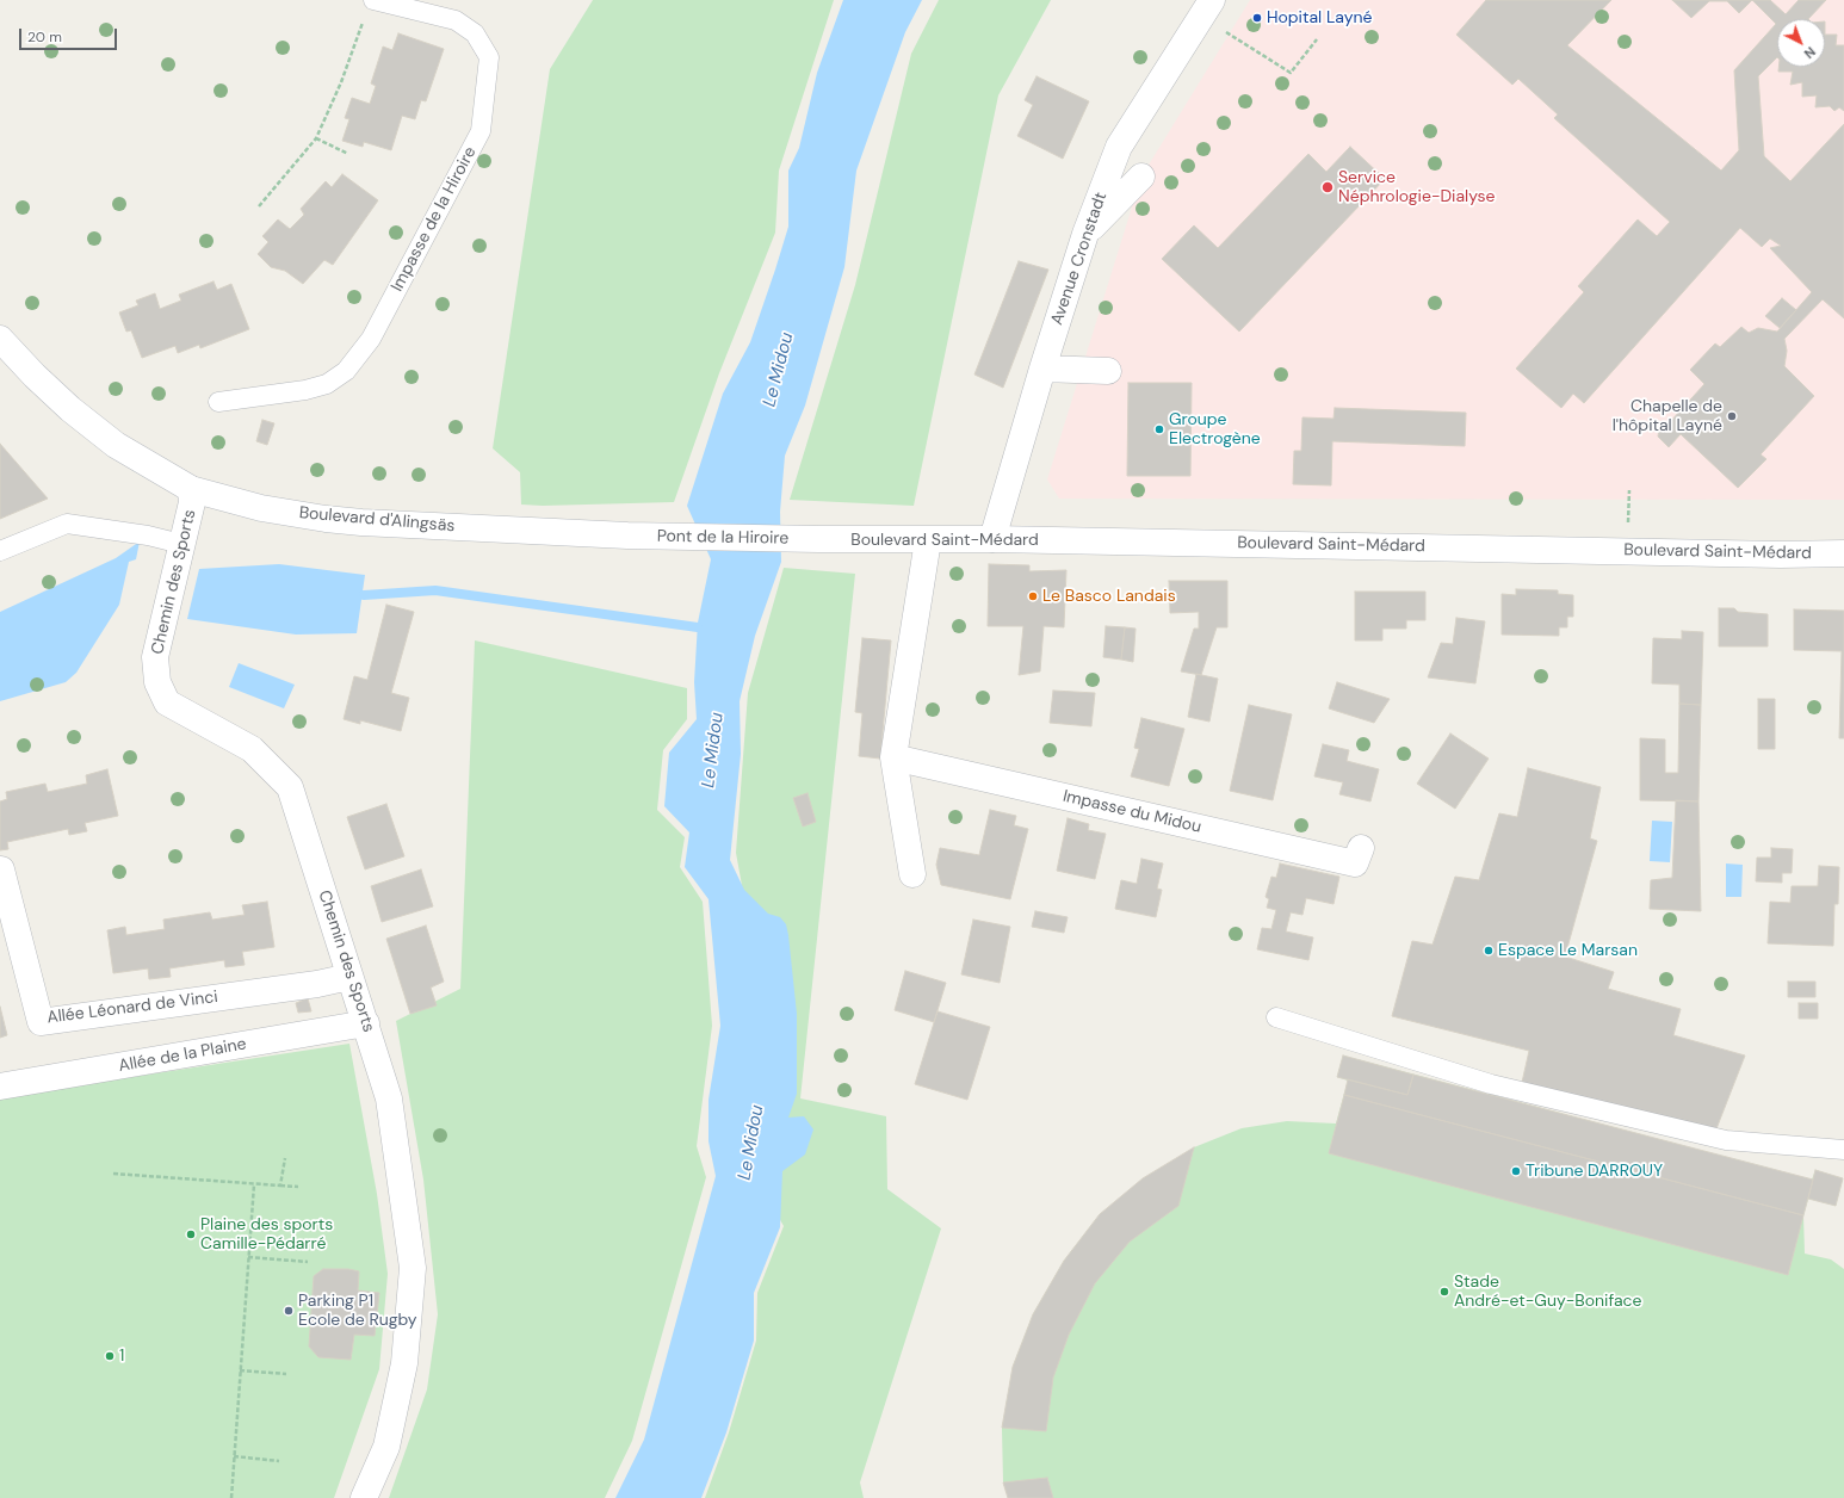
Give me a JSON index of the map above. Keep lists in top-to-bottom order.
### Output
{
  "streets": {
    "street": [
      "Avenue Cronstadt",
      "Boulevard d'Alingsäs",
      "Pont de la Hiroire",
      "Boulevard Saint-Médard",
      "Chemin des Sports",
      "Impasse du Midou",
      "Allée Léonard de Vinci",
      "Allée de la Plaine"
    ],
    "lane": ["Impasse de la Hiroire"]
  },
  "crossings": [
    ["Avenue Cronstadt", "Boulevard Saint-Médard"],
    ["Boulevard d'Alingsäs", "Pont de la Hiroire"],
    ["Boulevard d'Alingsäs", "Chemin des Sports"],
    ["Pont de la Hiroire", "Boulevard Saint-Médard"],
    ["Chemin des Sports", "Allée Léonard de Vinci"],
    ["Chemin des Sports", "Allée de la Plaine"]
  ],
  "water": ["Le Midou"],
  "places": [
    "Hopital Layné",
    "Service Néphrologie-Dialyse",
    "Chapelle de l'hôpital Layné",
    "Groupe Electrogène",
    "Le Basco Landais",
    "Espace Le Marsan",
    "Tribune DARROUY",
    "Plaine des sports Camille-Pédarré",
    "Stade André-et-Guy-Boniface",
    "Parking P1 Ecole de Rugby",
    "1"
  ],
  "scale_bar": "20 m",
  "north": "bottom right"
}
